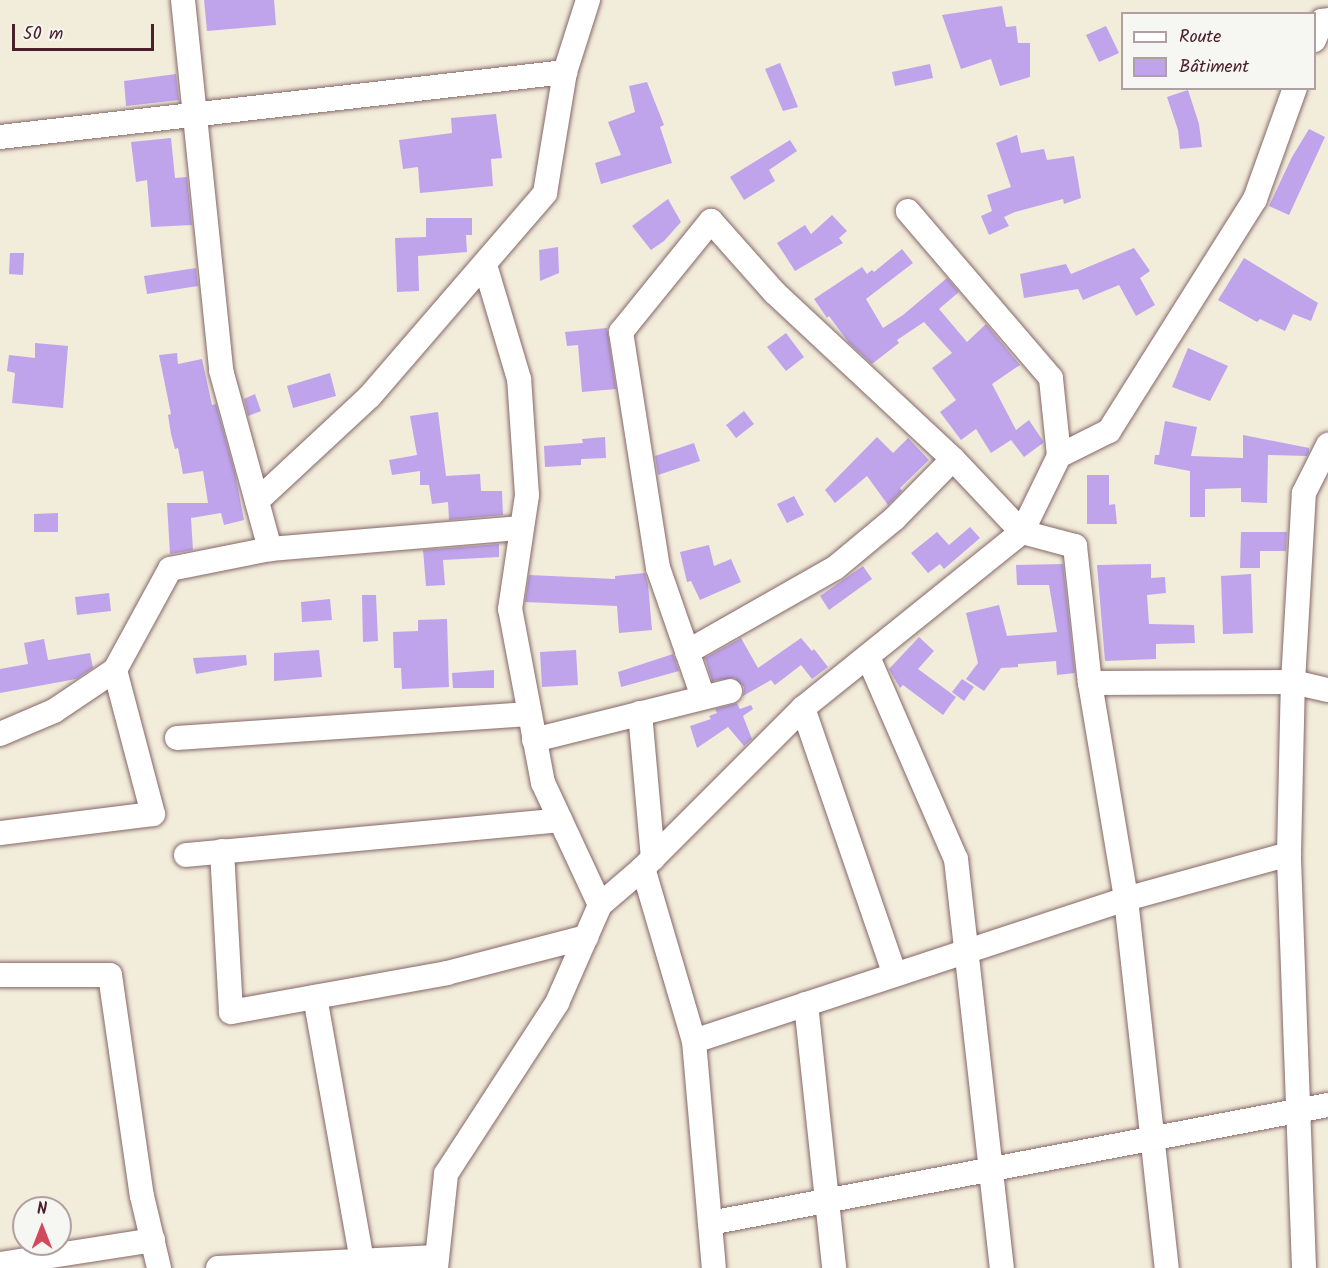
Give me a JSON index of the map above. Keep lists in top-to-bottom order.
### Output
{
  "legend": ["Route", "Bâtiment"],
  "scale_bar": "50 m",
  "north": "top"
}
